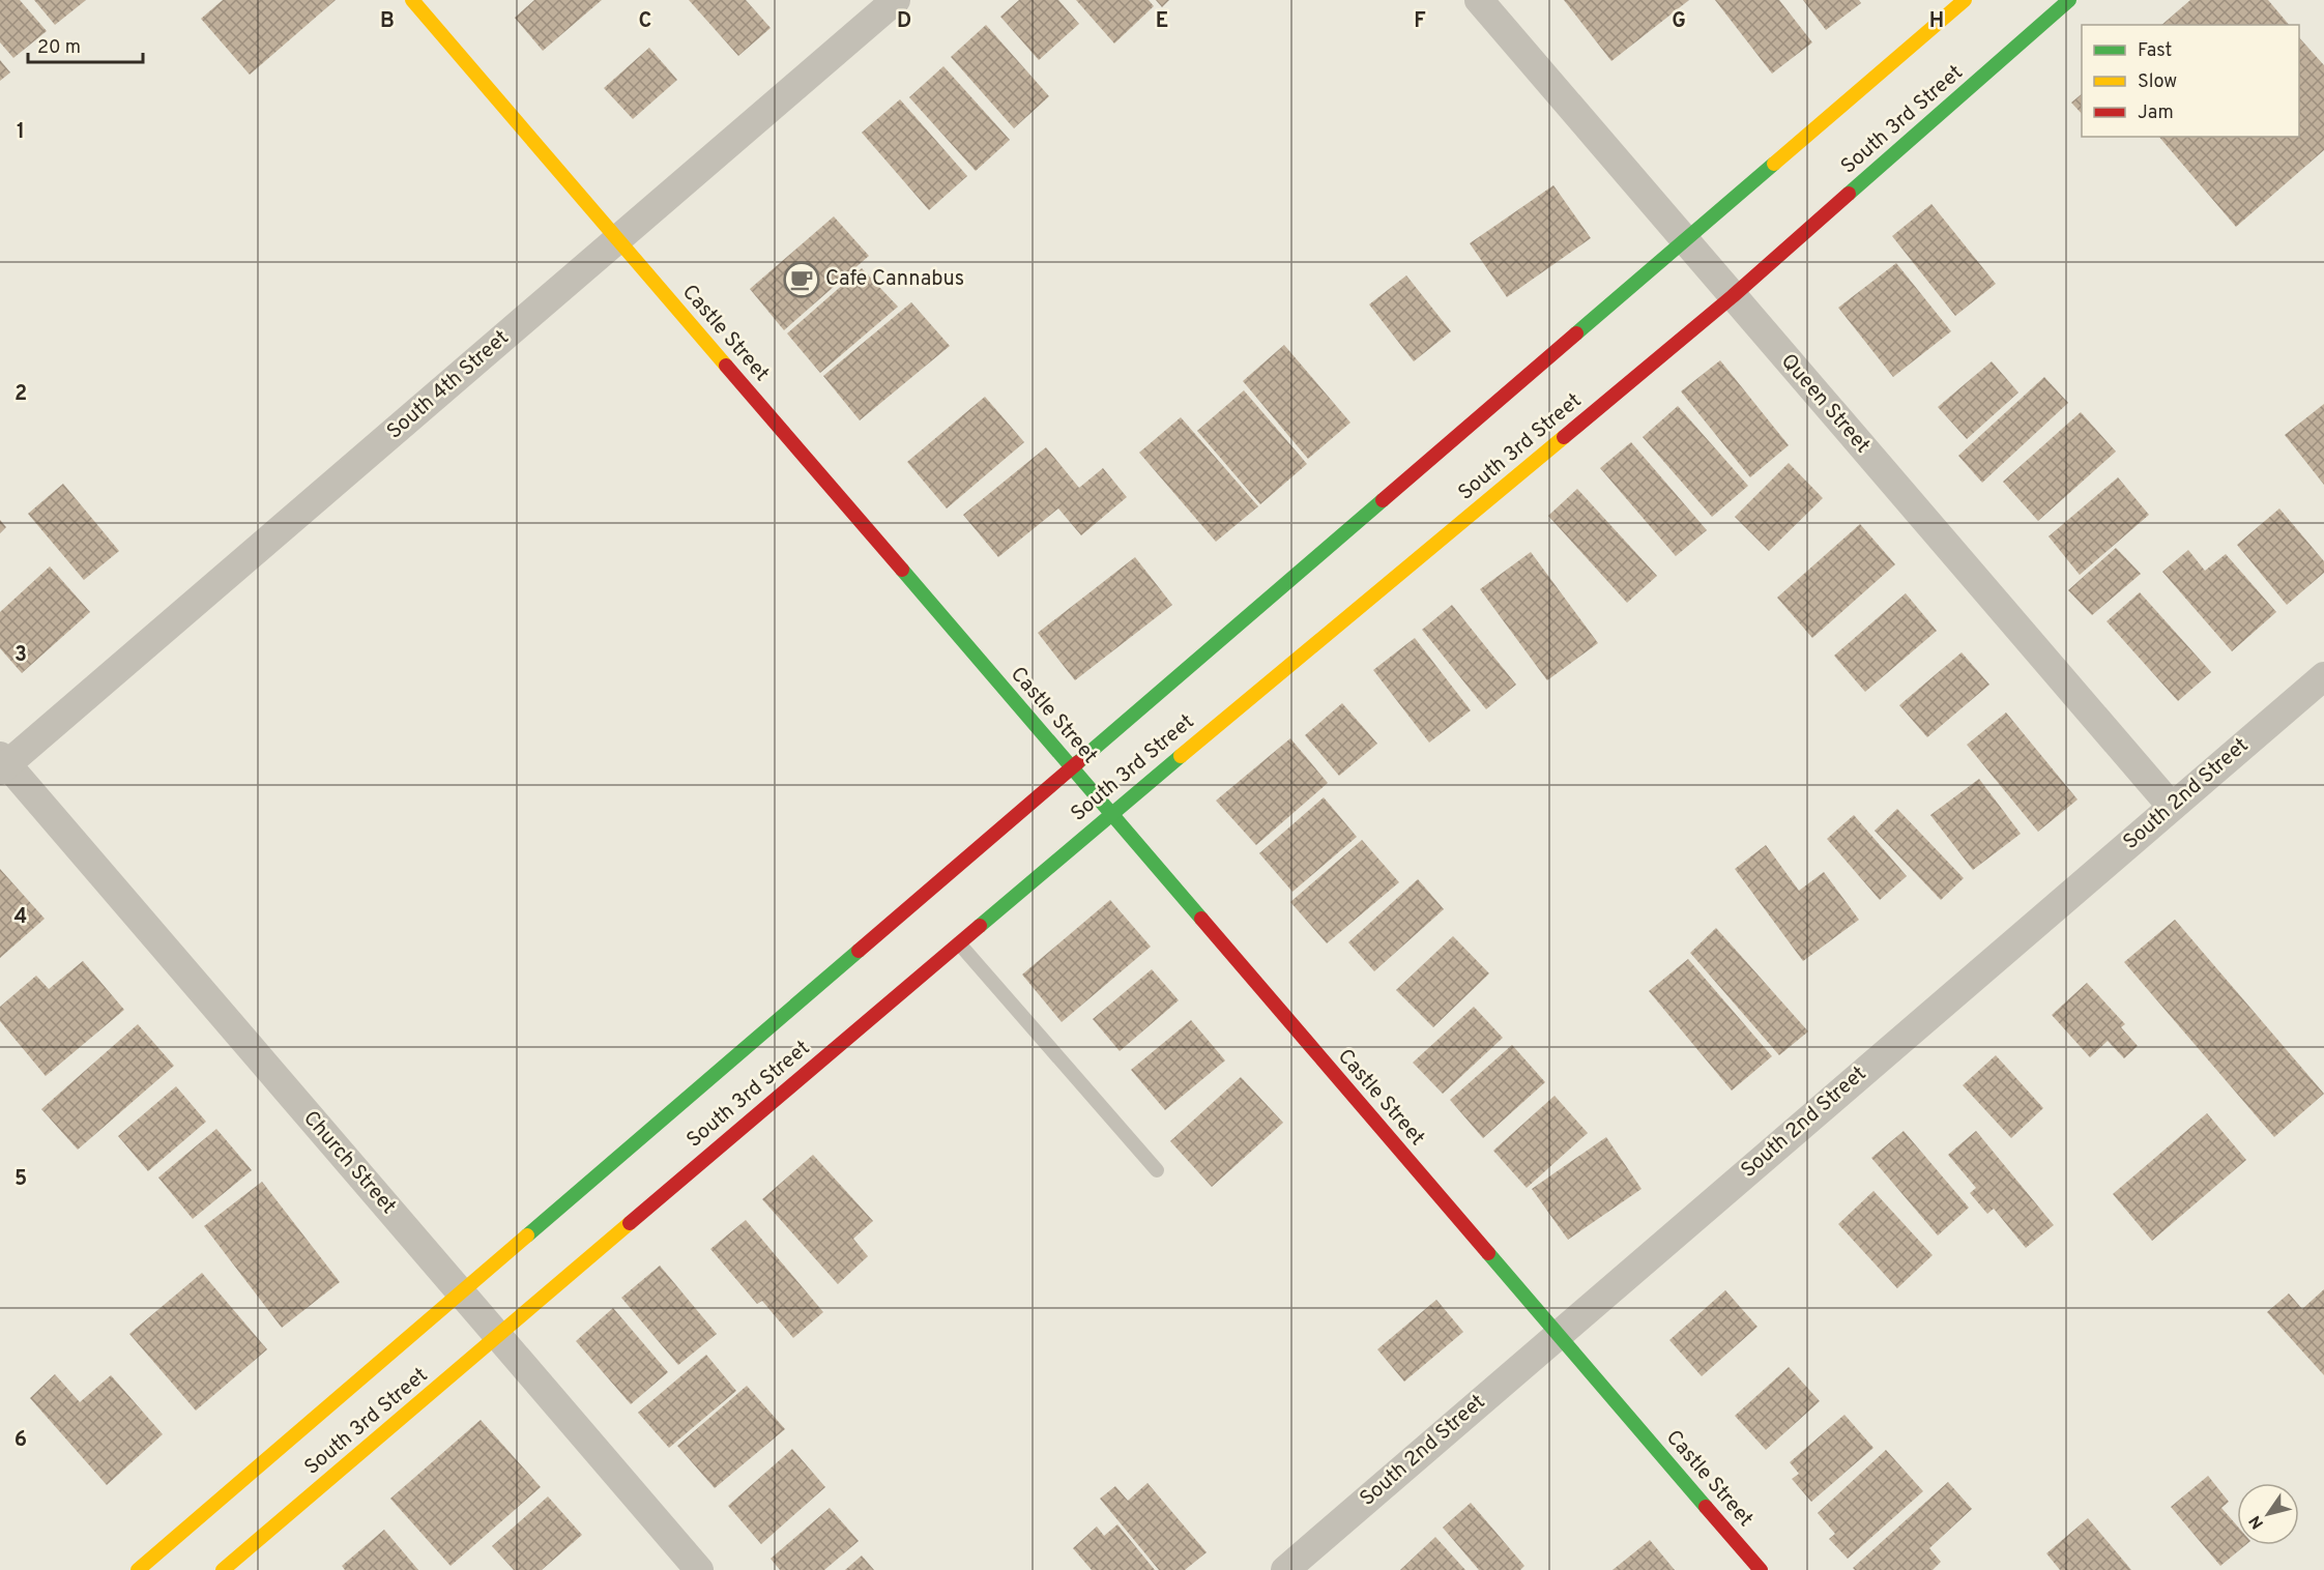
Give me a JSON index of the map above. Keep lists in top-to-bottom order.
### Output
{
  "streets": {
    "main road": ["South 3rd Street", "Castle Street"],
    "street": [
      "South 4th Street",
      "Queen Street",
      "South 2nd Street",
      "Church Street"
    ]
  },
  "crossings": [
    ["South 3rd Street", "Castle Street"],
    ["South 3rd Street", "Queen Street"],
    ["South 3rd Street", "Church Street"],
    ["Castle Street", "South 4th Street"],
    ["Castle Street", "South 2nd Street"],
    ["South 4th Street", "Church Street"],
    ["Queen Street", "South 2nd Street"]
  ],
  "places": {
    "cafe": ["Cafe Cannabus"]
  },
  "legend": ["Fast", "Slow", "Jam"],
  "scale_bar": "20 m",
  "north": "bottom left",
  "grid": {
    "columns": [
      "B",
      "C",
      "D",
      "E",
      "F",
      "G",
      "H"
    ],
    "rows": [
      "1",
      "2",
      "3",
      "4",
      "5",
      "6"
    ]
  }
}
